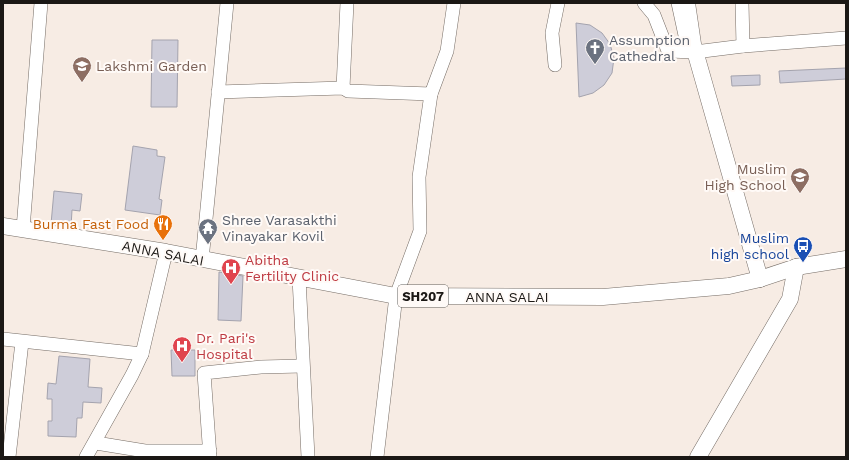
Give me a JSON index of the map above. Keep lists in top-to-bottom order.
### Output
{
  "streets": {
    "main road": ["ANNA SALAI", "SH207"]
  },
  "places": {
    "church": ["Assumption Cathedral"],
    "school or university": ["Lakshmi Garden", "Muslim High School"],
    "restaurant": ["Burma Fast Food"],
    "temple": ["Shree Varasakthi Vinayakar Kovil"],
    "bus stop": ["Muslim high school"],
    "hospital": ["Abitha Fertility Clinic", "Dr. Pari's Hospital"]
  }
}
